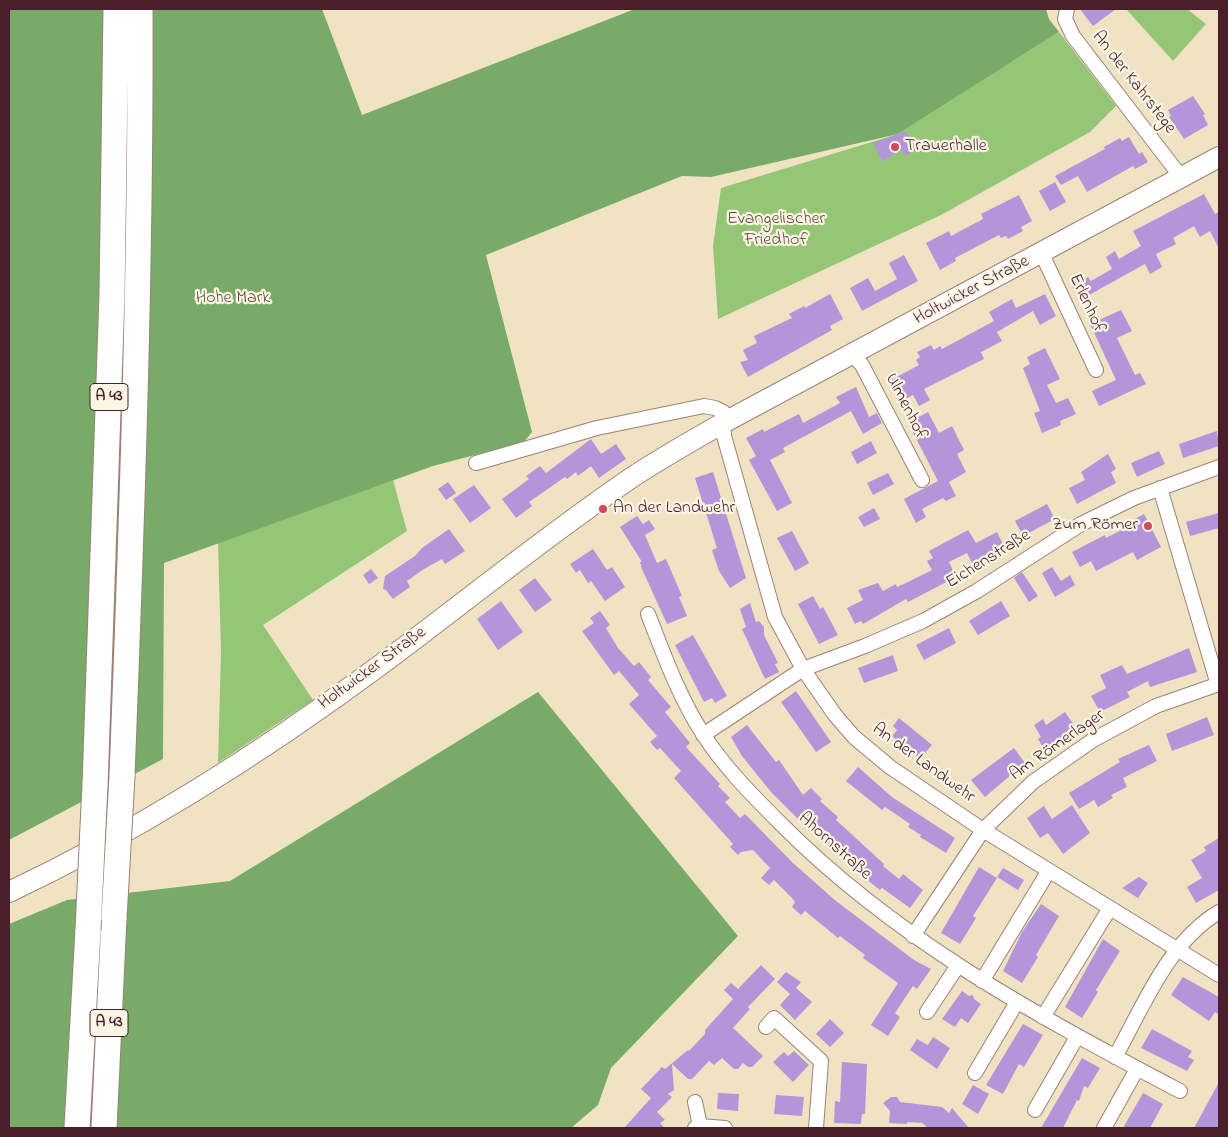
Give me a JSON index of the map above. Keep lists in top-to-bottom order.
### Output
{
  "streets": {
    "highway": ["A 43"],
    "street": [
      "An der Kahrstege",
      "Holtwicker Straße",
      "Erlenhof",
      "Ulmenhof",
      "Eichenstraße",
      "Am Römerlager",
      "An der Landwehr",
      "Ahornstraße"
    ]
  },
  "crossings": [
    ["An der Kahrstege", "Holtwicker Straße"],
    ["Holtwicker Straße", "Erlenhof"],
    ["Holtwicker Straße", "Ulmenhof"],
    ["Holtwicker Straße", "An der Landwehr"],
    ["Eichenstraße", "An der Landwehr"],
    ["Am Römerlager", "An der Landwehr"]
  ],
  "parks": ["Evangelischer Friedhof", "Hohe Mark"],
  "places": ["Trauerhalle", "An der Landwehr", "Zum Römer"]
}
